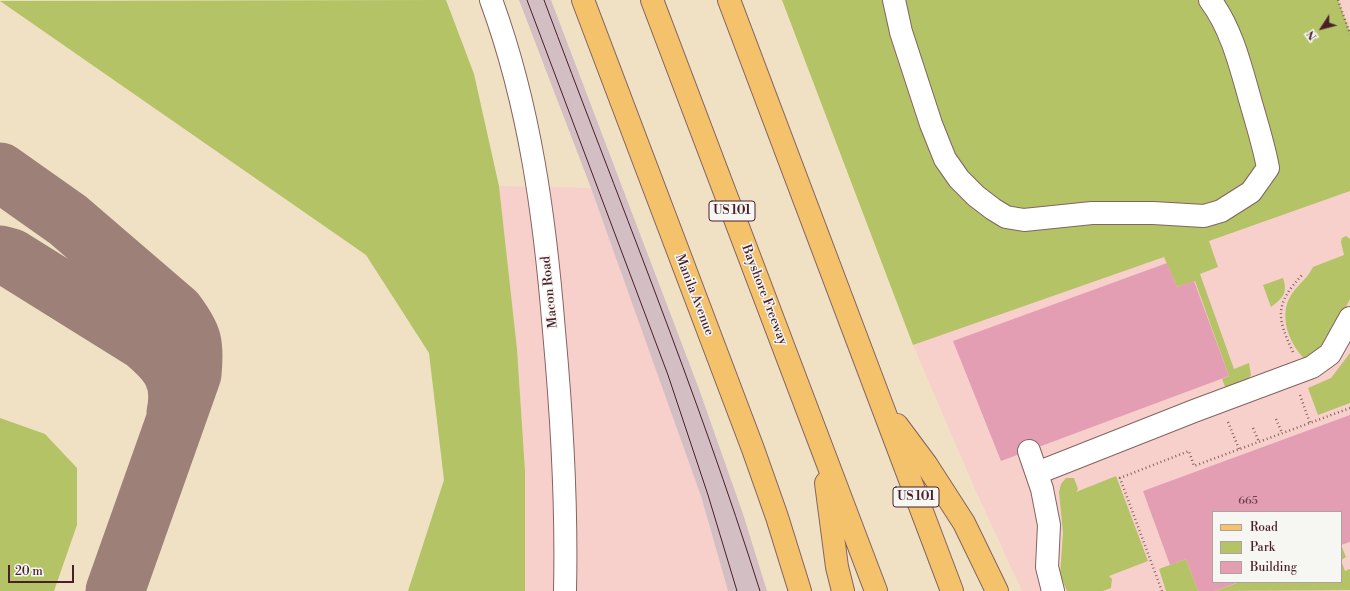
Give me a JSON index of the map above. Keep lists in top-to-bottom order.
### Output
{
  "streets": {
    "main road": ["US 101", "Manila Avenue", "Bayshore Freeway"],
    "lane": ["Macon Road"]
  },
  "house_numbers": ["665"],
  "legend": ["Road", "Park", "Building"],
  "scale_bar": "20 m",
  "north": "bottom left"
}
